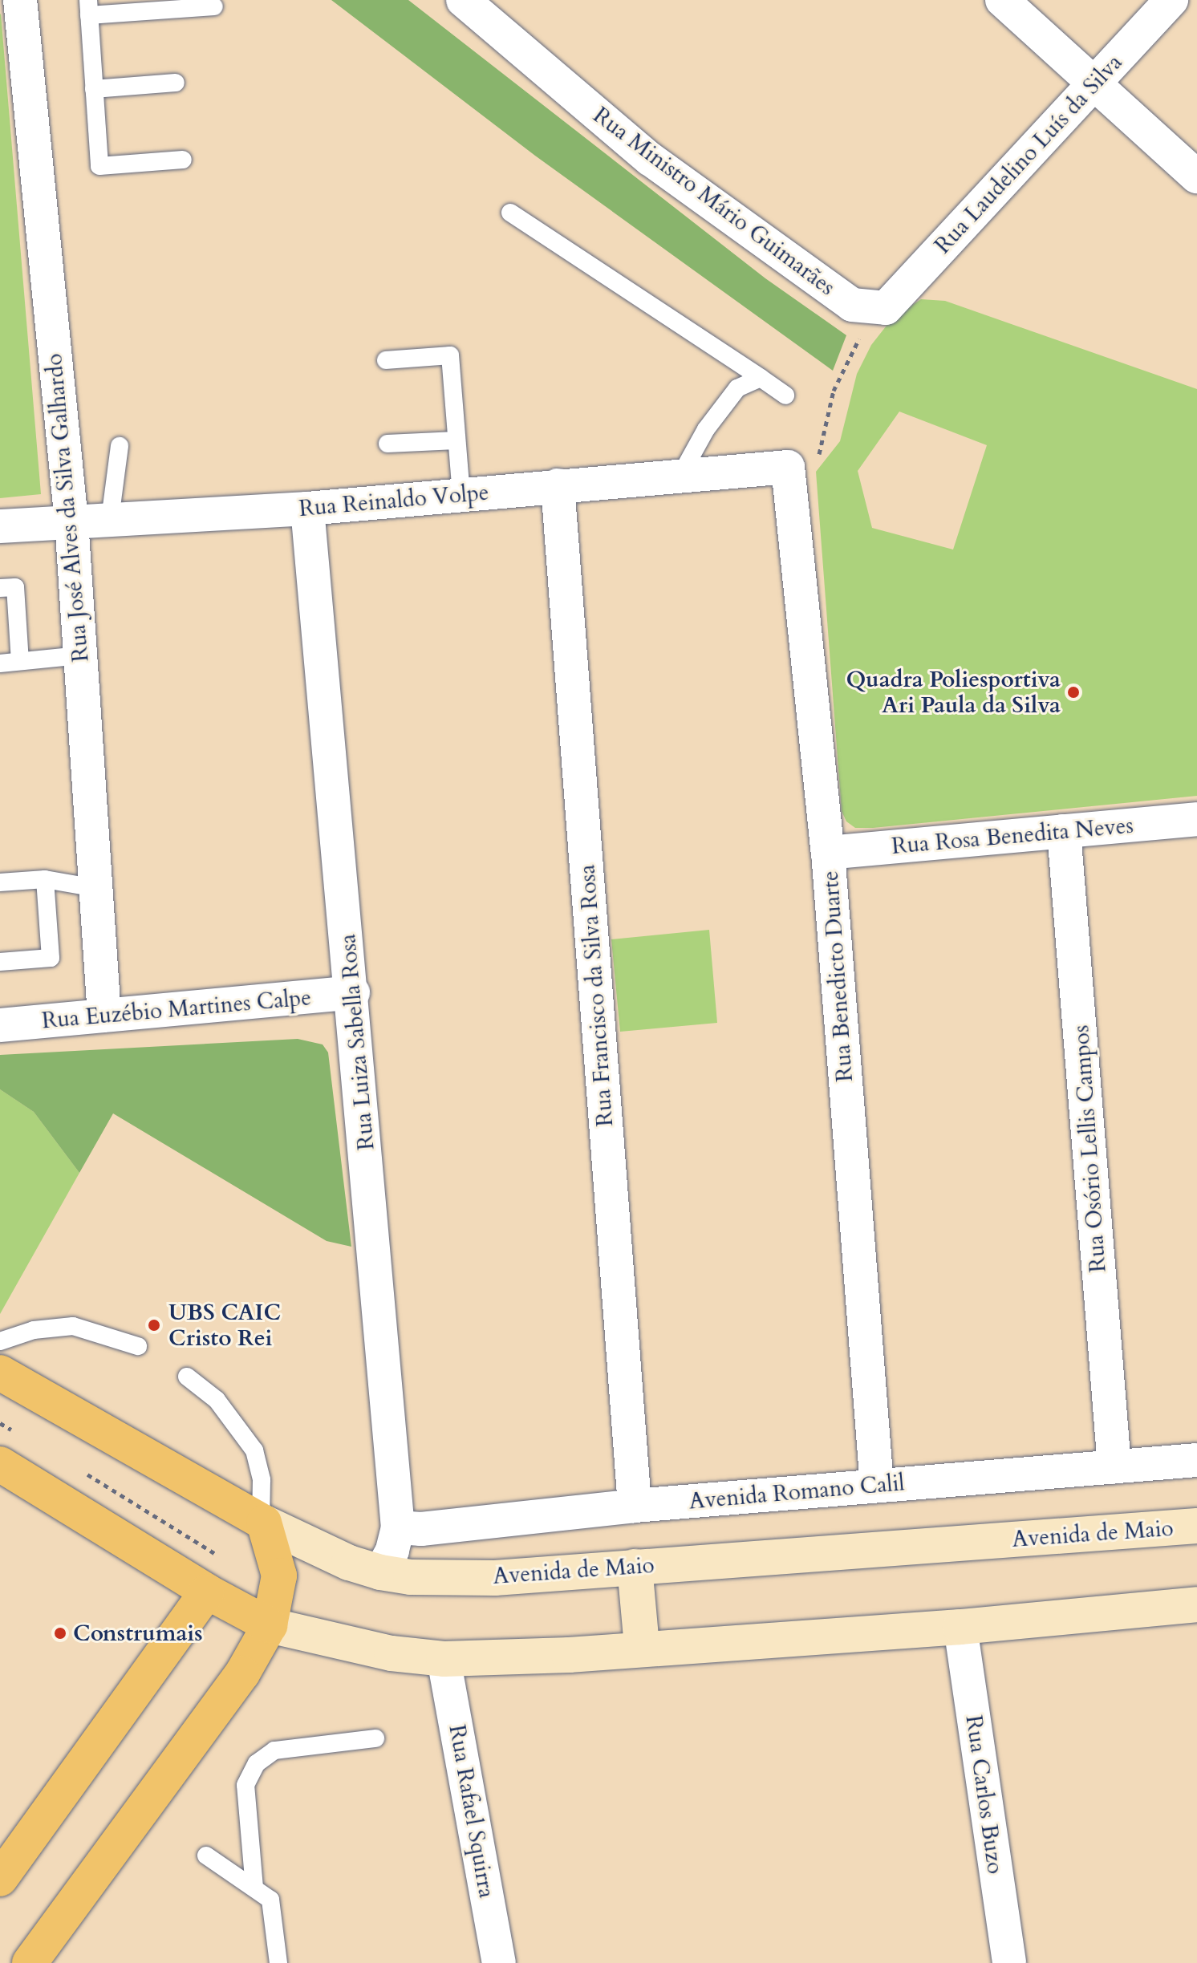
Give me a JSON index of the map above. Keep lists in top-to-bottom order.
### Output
{
  "streets": {
    "main road": ["Avenida de Maio"],
    "street": [
      "Rua Laudelino Luís da Silva",
      "Rua Ministro Mário Guimarães",
      "Rua Reinaldo Volpe",
      "Rua José Alves da Silva Galhardo",
      "Rua Rosa Benedita Neves",
      "Rua Benedicto Duarte",
      "Rua Francisco da Silva Rosa",
      "Rua Euzébio Martines Calpe",
      "Rua Luiza Sabella Rosa",
      "Rua Osório Lellis Campos",
      "Avenida Romano Calil",
      "Rua Carlos Buzo",
      "Rua Rafael Squirra"
    ]
  },
  "crossings": [
    ["Rua Laudelino Luís da Silva", "Rua Ministro Mário Guimarães"],
    ["Rua Reinaldo Volpe", "Rua José Alves da Silva Galhardo"],
    ["Rua Reinaldo Volpe", "Rua Benedicto Duarte"],
    ["Rua Reinaldo Volpe", "Rua Francisco da Silva Rosa"],
    ["Rua Reinaldo Volpe", "Rua Luiza Sabella Rosa"],
    ["Rua José Alves da Silva Galhardo", "Rua Euzébio Martines Calpe"],
    ["Rua Rosa Benedita Neves", "Rua Benedicto Duarte"],
    ["Rua Rosa Benedita Neves", "Rua Osório Lellis Campos"],
    ["Rua Benedicto Duarte", "Avenida Romano Calil"],
    ["Rua Francisco da Silva Rosa", "Avenida Romano Calil"],
    ["Rua Euzébio Martines Calpe", "Rua Luiza Sabella Rosa"],
    ["Rua Luiza Sabella Rosa", "Avenida Romano Calil"],
    ["Rua Luiza Sabella Rosa", "Avenida de Maio"],
    ["Rua Osório Lellis Campos", "Avenida Romano Calil"]
  ],
  "places": ["Quadra Poliesportiva Ari Paula da Silva", "UBS CAIC Cristo Rei", "Construmais"]
}
